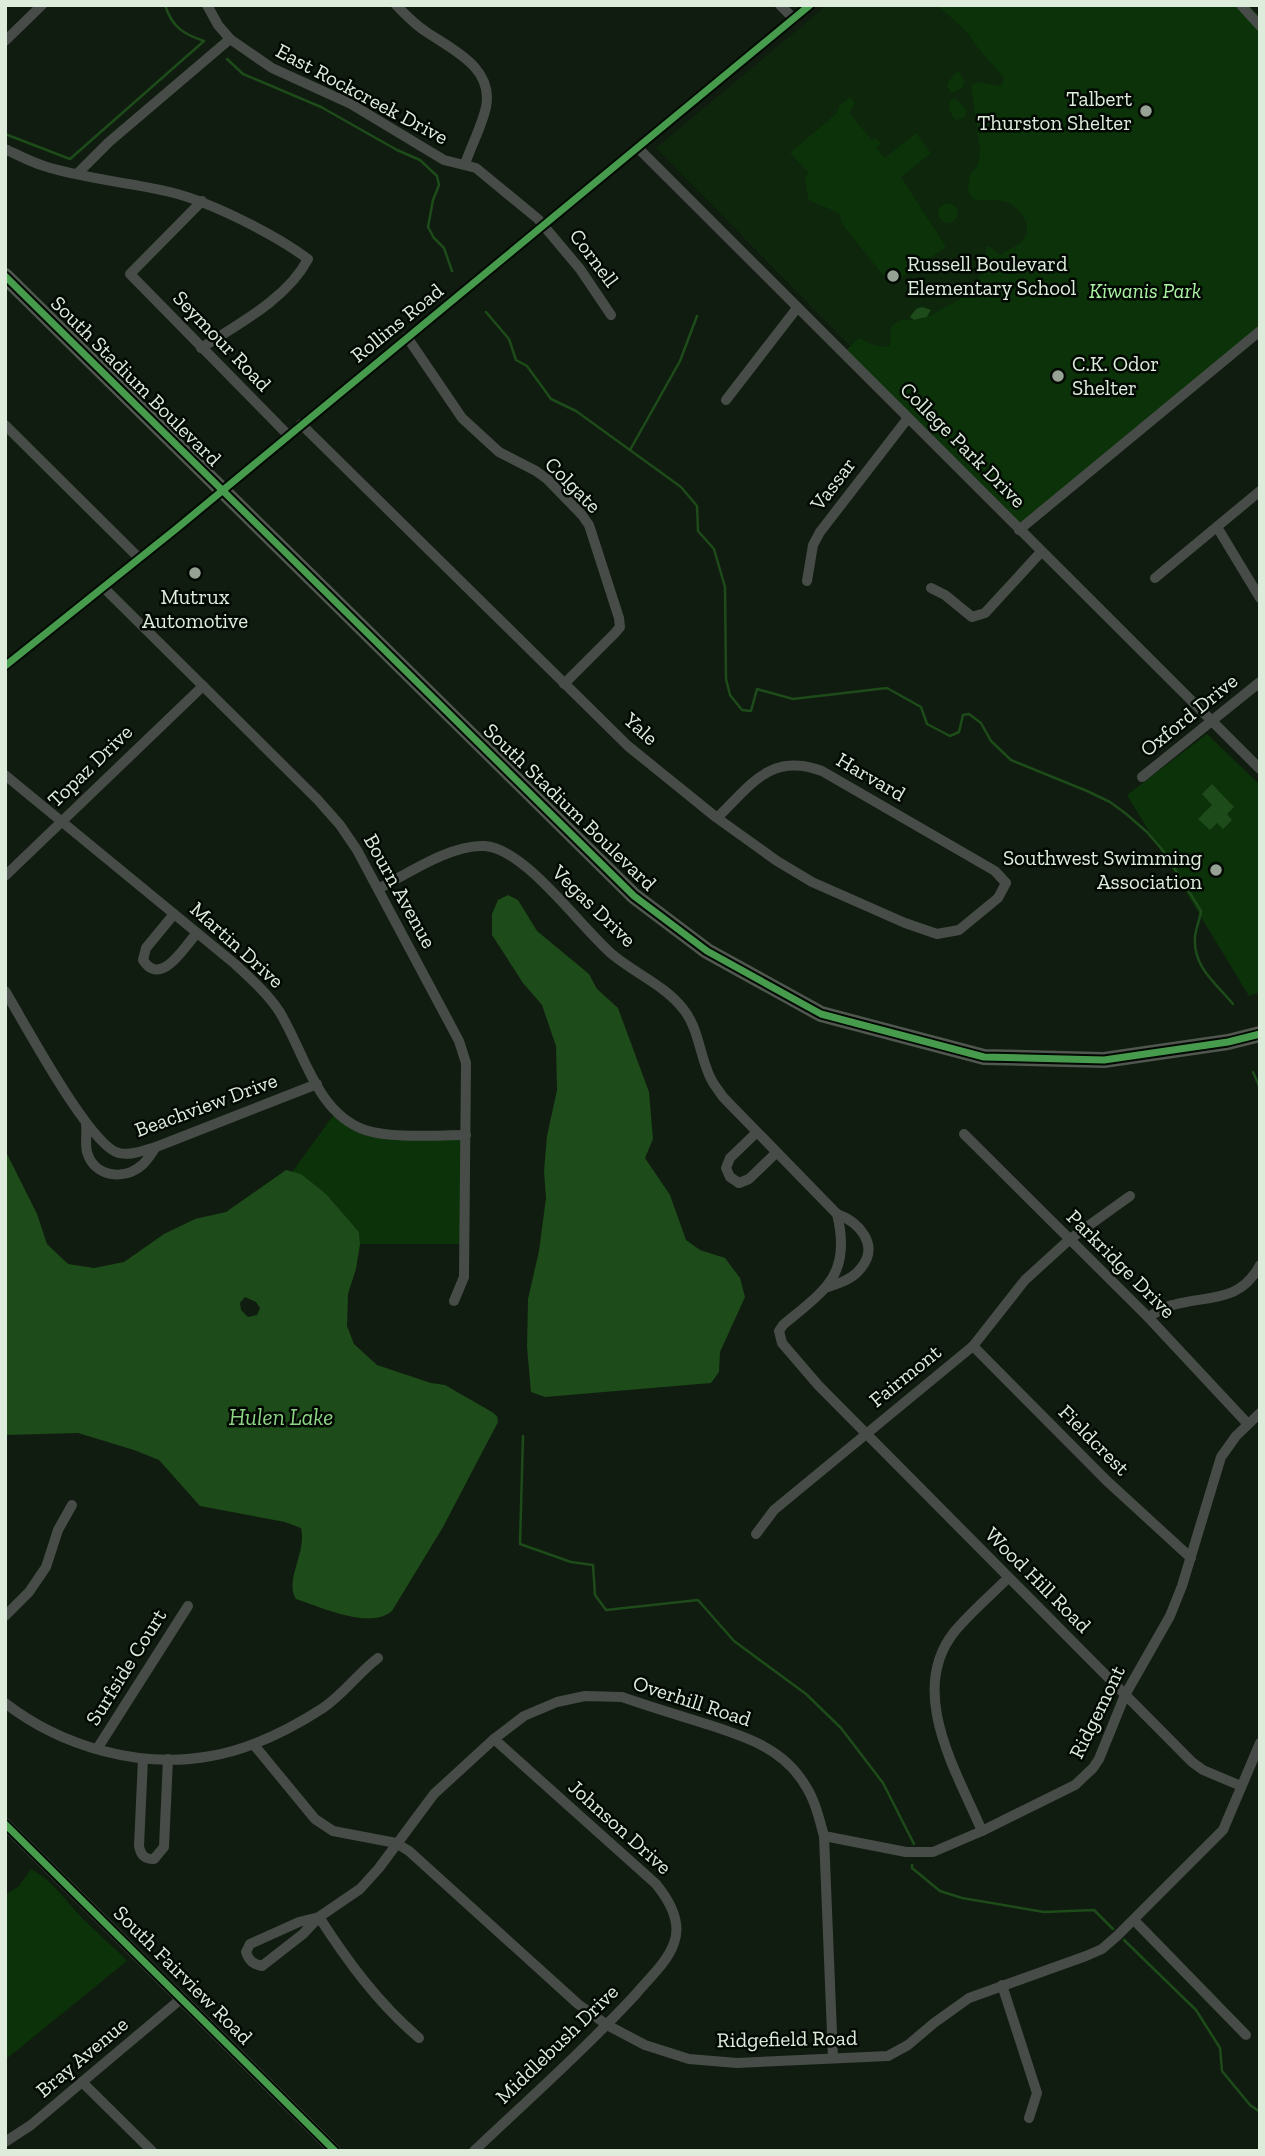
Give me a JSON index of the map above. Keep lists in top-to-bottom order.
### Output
{
  "streets": {
    "main road": ["South Stadium Boulevard"],
    "street": [
      "East Rockcreek Drive",
      "Cornell",
      "Rollins Road",
      "Seymour Road",
      "College Park Drive",
      "Vassar",
      "Colgate",
      "Oxford Drive",
      "Yale",
      "Topaz Drive",
      "Harvard",
      "Bourn Avenue",
      "Vegas Drive",
      "Martin Drive",
      "Beachview Drive",
      "Parkridge Drive",
      "Fairmont",
      "Fieldcrest",
      "Wood Hill Road",
      "Surfside Court",
      "Overhill Road",
      "Ridgemont",
      "Johnson Drive",
      "South Fairview Road",
      "Ridgefield Road",
      "Middlebush Drive",
      "Bray Avenue"
    ]
  },
  "crossings": [
    ["East Rockcreek Drive", "Cornell"],
    ["East Rockcreek Drive", "Rollins Road"],
    ["Cornell", "Rollins Road"],
    ["Rollins Road", "Seymour Road"],
    ["Rollins Road", "South Stadium Boulevard"],
    ["Rollins Road", "College Park Drive"],
    ["Rollins Road", "Colgate"],
    ["Rollins Road", "Yale"],
    ["Rollins Road", "Bourn Avenue"],
    ["College Park Drive", "Vassar"],
    ["College Park Drive", "Oxford Drive"],
    ["Colgate", "Yale"],
    ["Yale", "Harvard"],
    ["Topaz Drive", "Bourn Avenue"],
    ["Topaz Drive", "Martin Drive"],
    ["Bourn Avenue", "Vegas Drive"],
    ["Bourn Avenue", "Martin Drive"],
    ["Vegas Drive", "Wood Hill Road"],
    ["Martin Drive", "Beachview Drive"],
    ["Parkridge Drive", "Fairmont"],
    ["Parkridge Drive", "Ridgemont"],
    ["Fairmont", "Fieldcrest"],
    ["Fairmont", "Wood Hill Road"],
    ["Fieldcrest", "Ridgemont"],
    ["Wood Hill Road", "Ridgemont"],
    ["Wood Hill Road", "Ridgefield Road"],
    ["Overhill Road", "Ridgemont"],
    ["Overhill Road", "Johnson Drive"],
    ["Overhill Road", "Ridgefield Road"],
    ["Johnson Drive", "Middlebush Drive"],
    ["South Fairview Road", "Bray Avenue"],
    ["Ridgefield Road", "Middlebush Drive"]
  ],
  "water": ["Hulen Lake"],
  "parks": ["Kiwanis Park"],
  "places": [
    "Talbert Thurston Shelter",
    "Russell Boulevard Elementary School",
    "C.K. Odor Shelter",
    "Mutrux Automotive",
    "Southwest Swimming Association"
  ]
}
